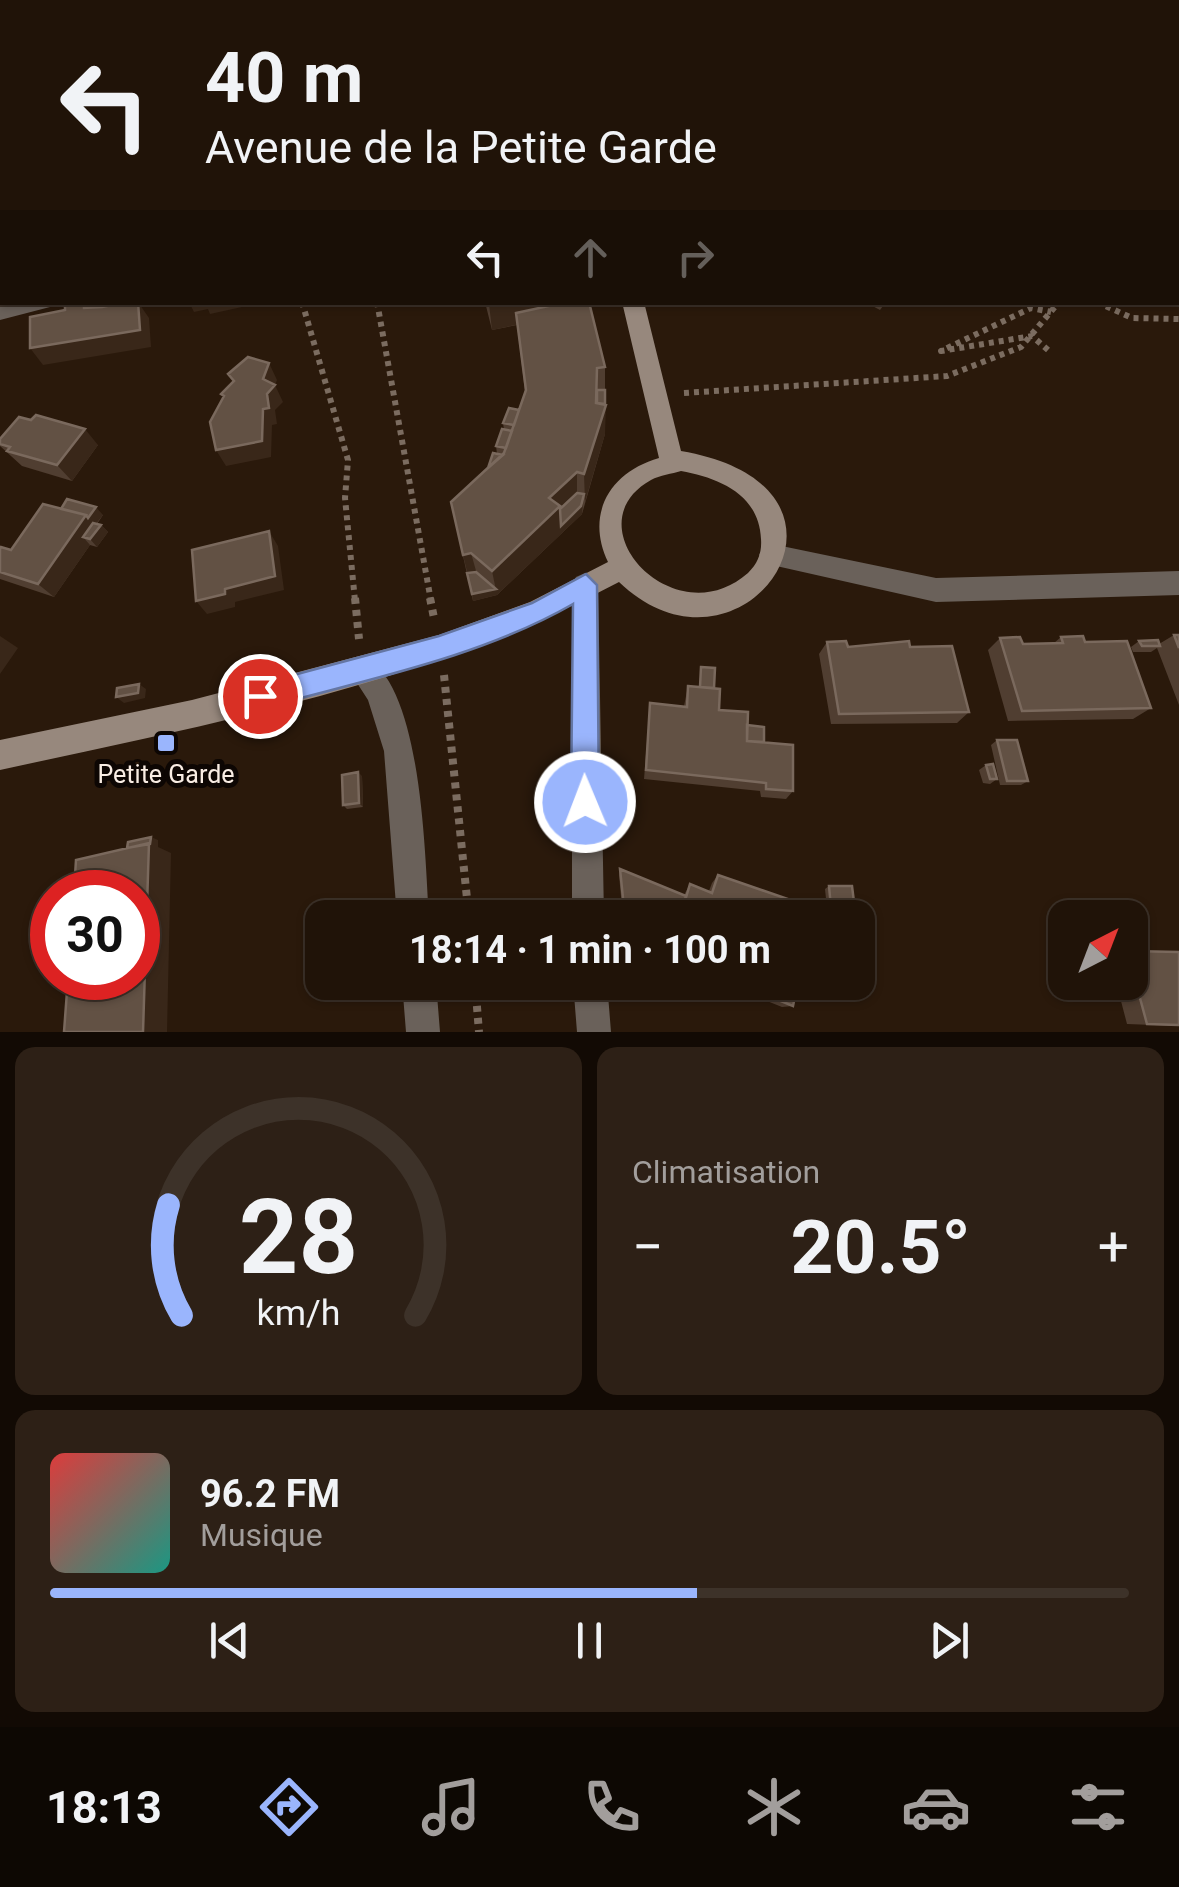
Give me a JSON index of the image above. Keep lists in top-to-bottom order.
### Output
{
  "places": {
    "transit": ["Petite Garde"]
  },
  "north": "top right",
  "page": {
    "turn": ["40 m", "Avenue de la Petite Garde"],
    "limit": "30",
    "trip": "18:14 · 1 min · 100 m",
    "tile": "Climatisation",
    "heat": ["−", "20.5°", "+"],
    "song": ["96.2 FM", "Musique"],
    "tabs": "18:13",
    "gauge": ["28", "km/h"]
  }
}
